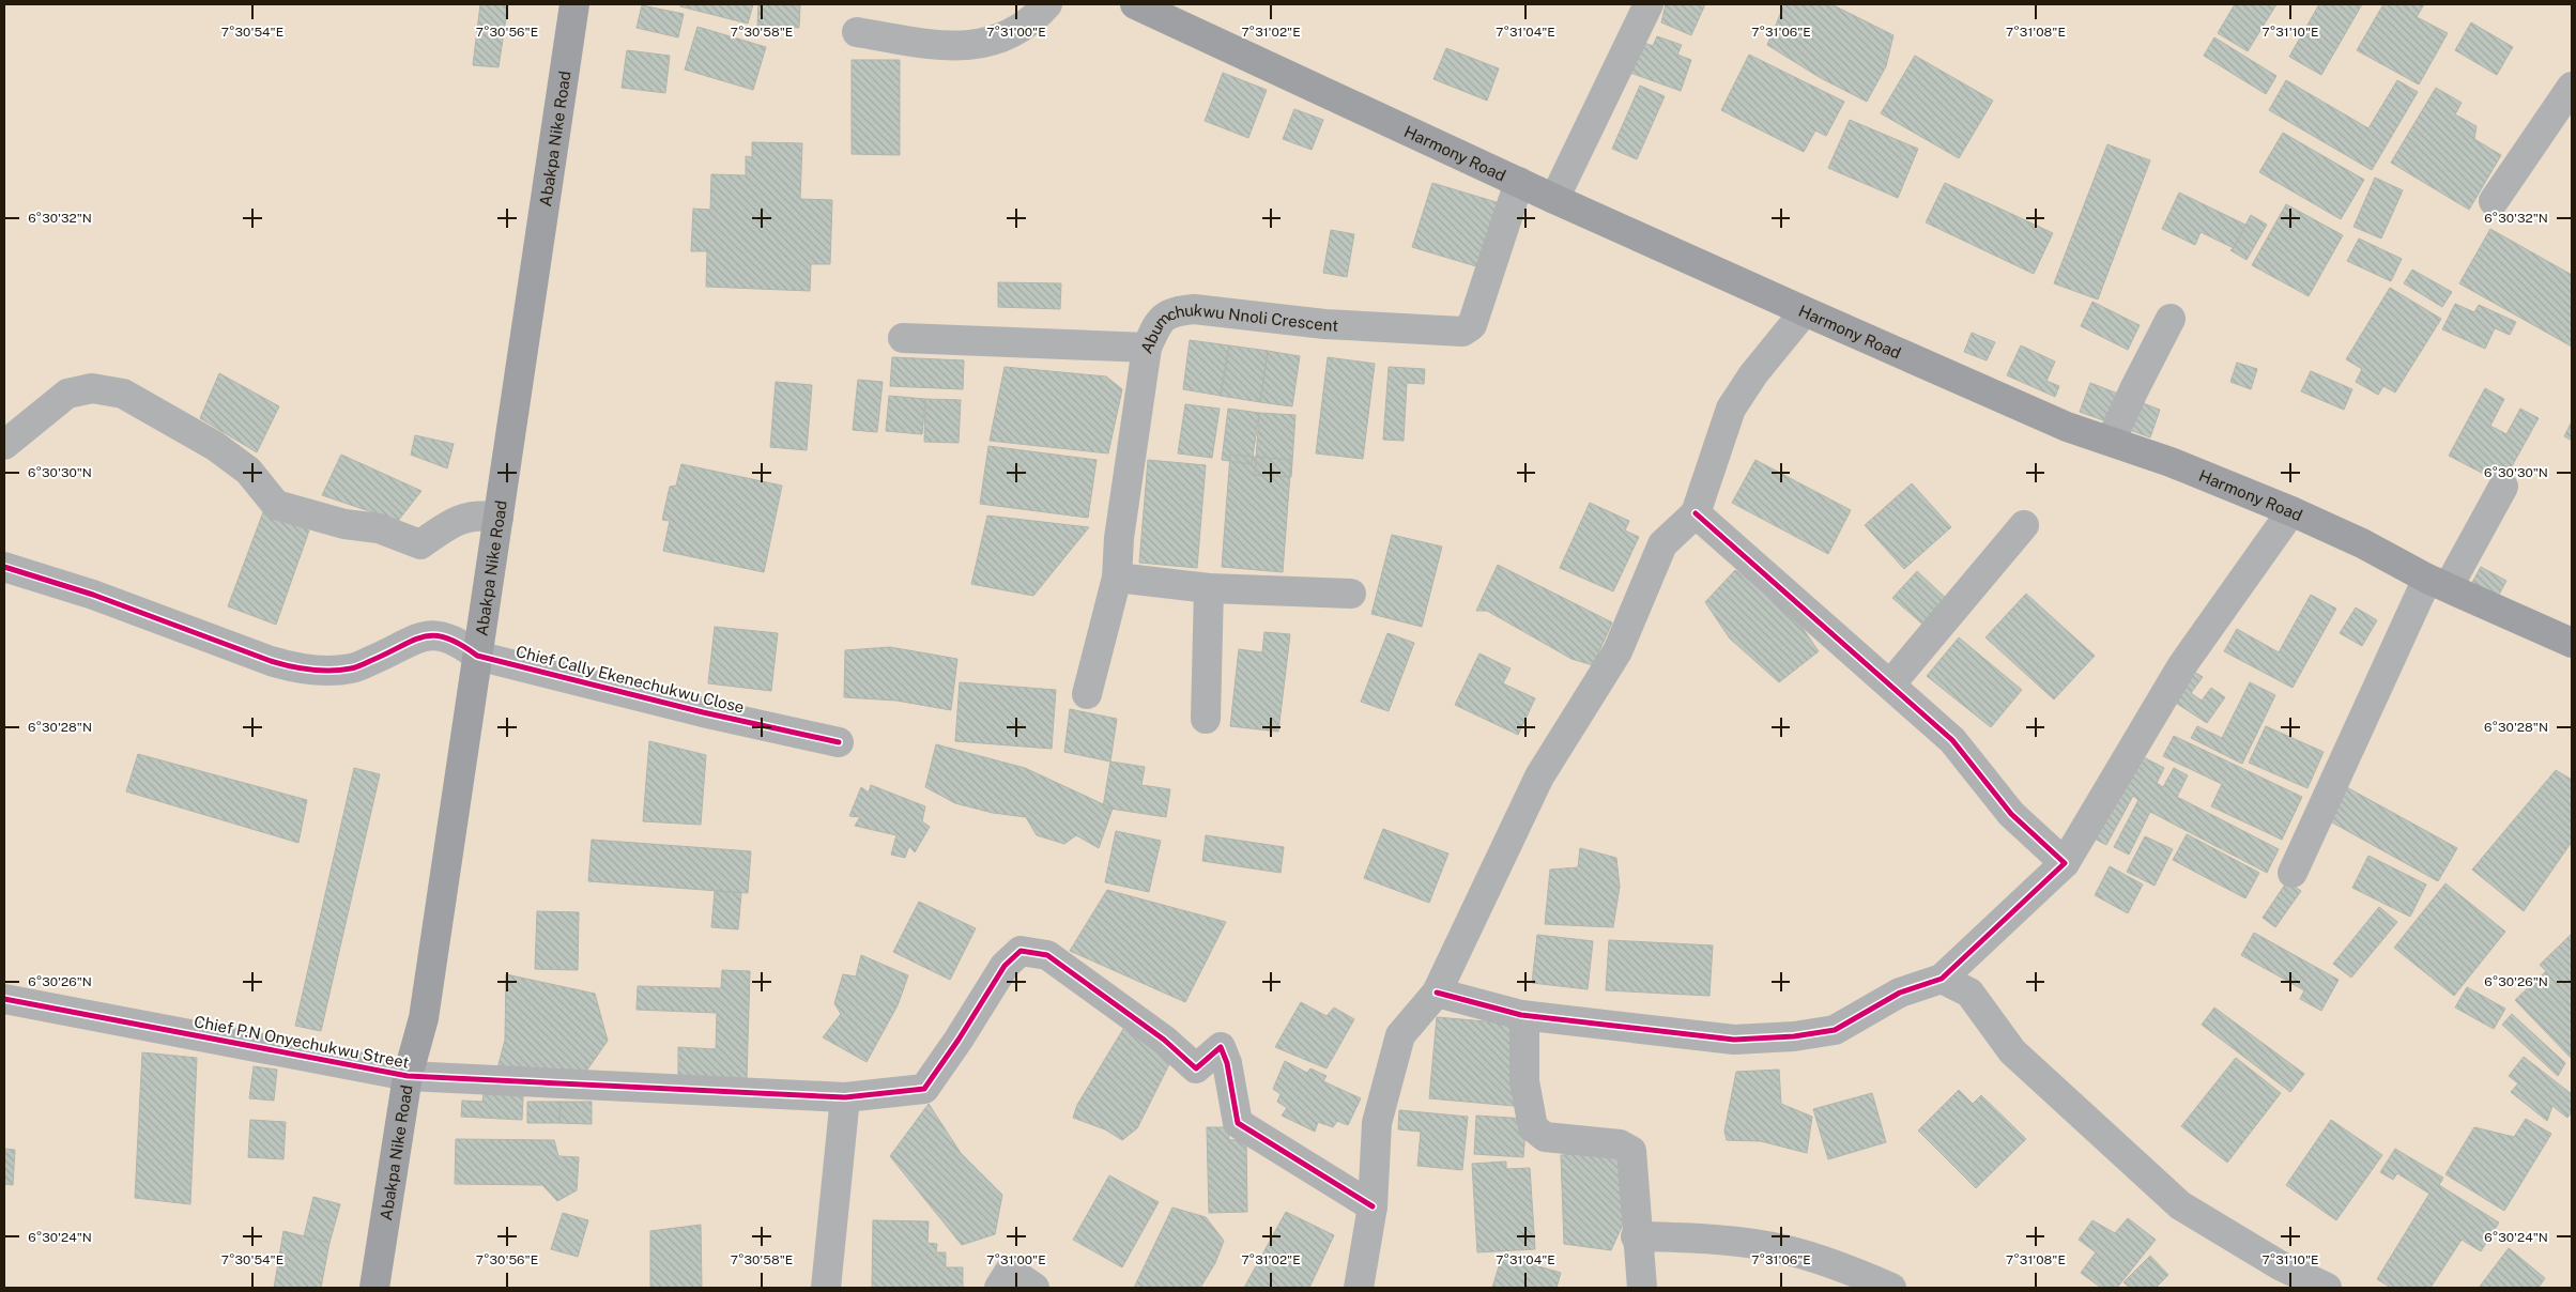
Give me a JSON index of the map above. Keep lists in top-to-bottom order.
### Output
{
  "streets": {
    "main road": ["Abakpa Nike Road", "Harmony Road"],
    "street": ["Abumchukwu Nnoli Crescent", "Chief Cally Ekenechukwu Close", "Chief P.N Onyechukwu Street"]
  },
  "crossings": [
    ["Abakpa Nike Road", "Chief Cally Ekenechukwu Close"],
    ["Abakpa Nike Road", "Chief P.N Onyechukwu Street"],
    ["Harmony Road", "Abumchukwu Nnoli Crescent"]
  ],
  "coordinates": [
    "7°30'54\"E",
    "7°30'56\"E",
    "7°30'58\"E",
    "7°31'00\"E",
    "7°31'02\"E",
    "7°31'04\"E",
    "7°31'06\"E",
    "7°31'08\"E",
    "7°31'10\"E",
    "6°30'32\"N",
    "6°30'30\"N",
    "6°30'28\"N",
    "6°30'26\"N",
    "6°30'24\"N"
  ]
}
